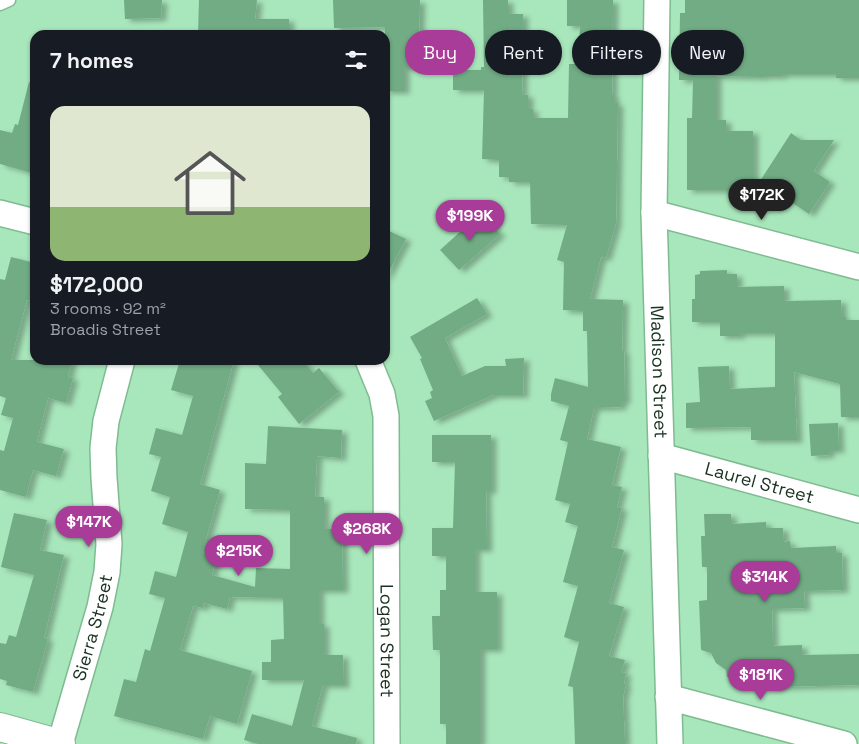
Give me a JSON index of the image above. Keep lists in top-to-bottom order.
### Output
{
  "streets": {
    "street": [
      "Madison Street",
      "Laurel Street",
      "Sierra Street",
      "Logan Street"
    ]
  },
  "crossings": [
    ["Madison Street", "Laurel Street"]
  ],
  "page": {
    "chip": [
      "Buy",
      "Rent",
      "Filters",
      "New"
    ],
    "heading": "7 homes",
    "list": [
      {
        "name": "$172,000",
        "note": "3 rooms · 92 m² · Broadis Street"
      }
    ],
    "price": [
      "$172K",
      "$199K",
      "$147K",
      "$268K",
      "$215K",
      "$314K",
      "$181K"
    ]
  }
}
